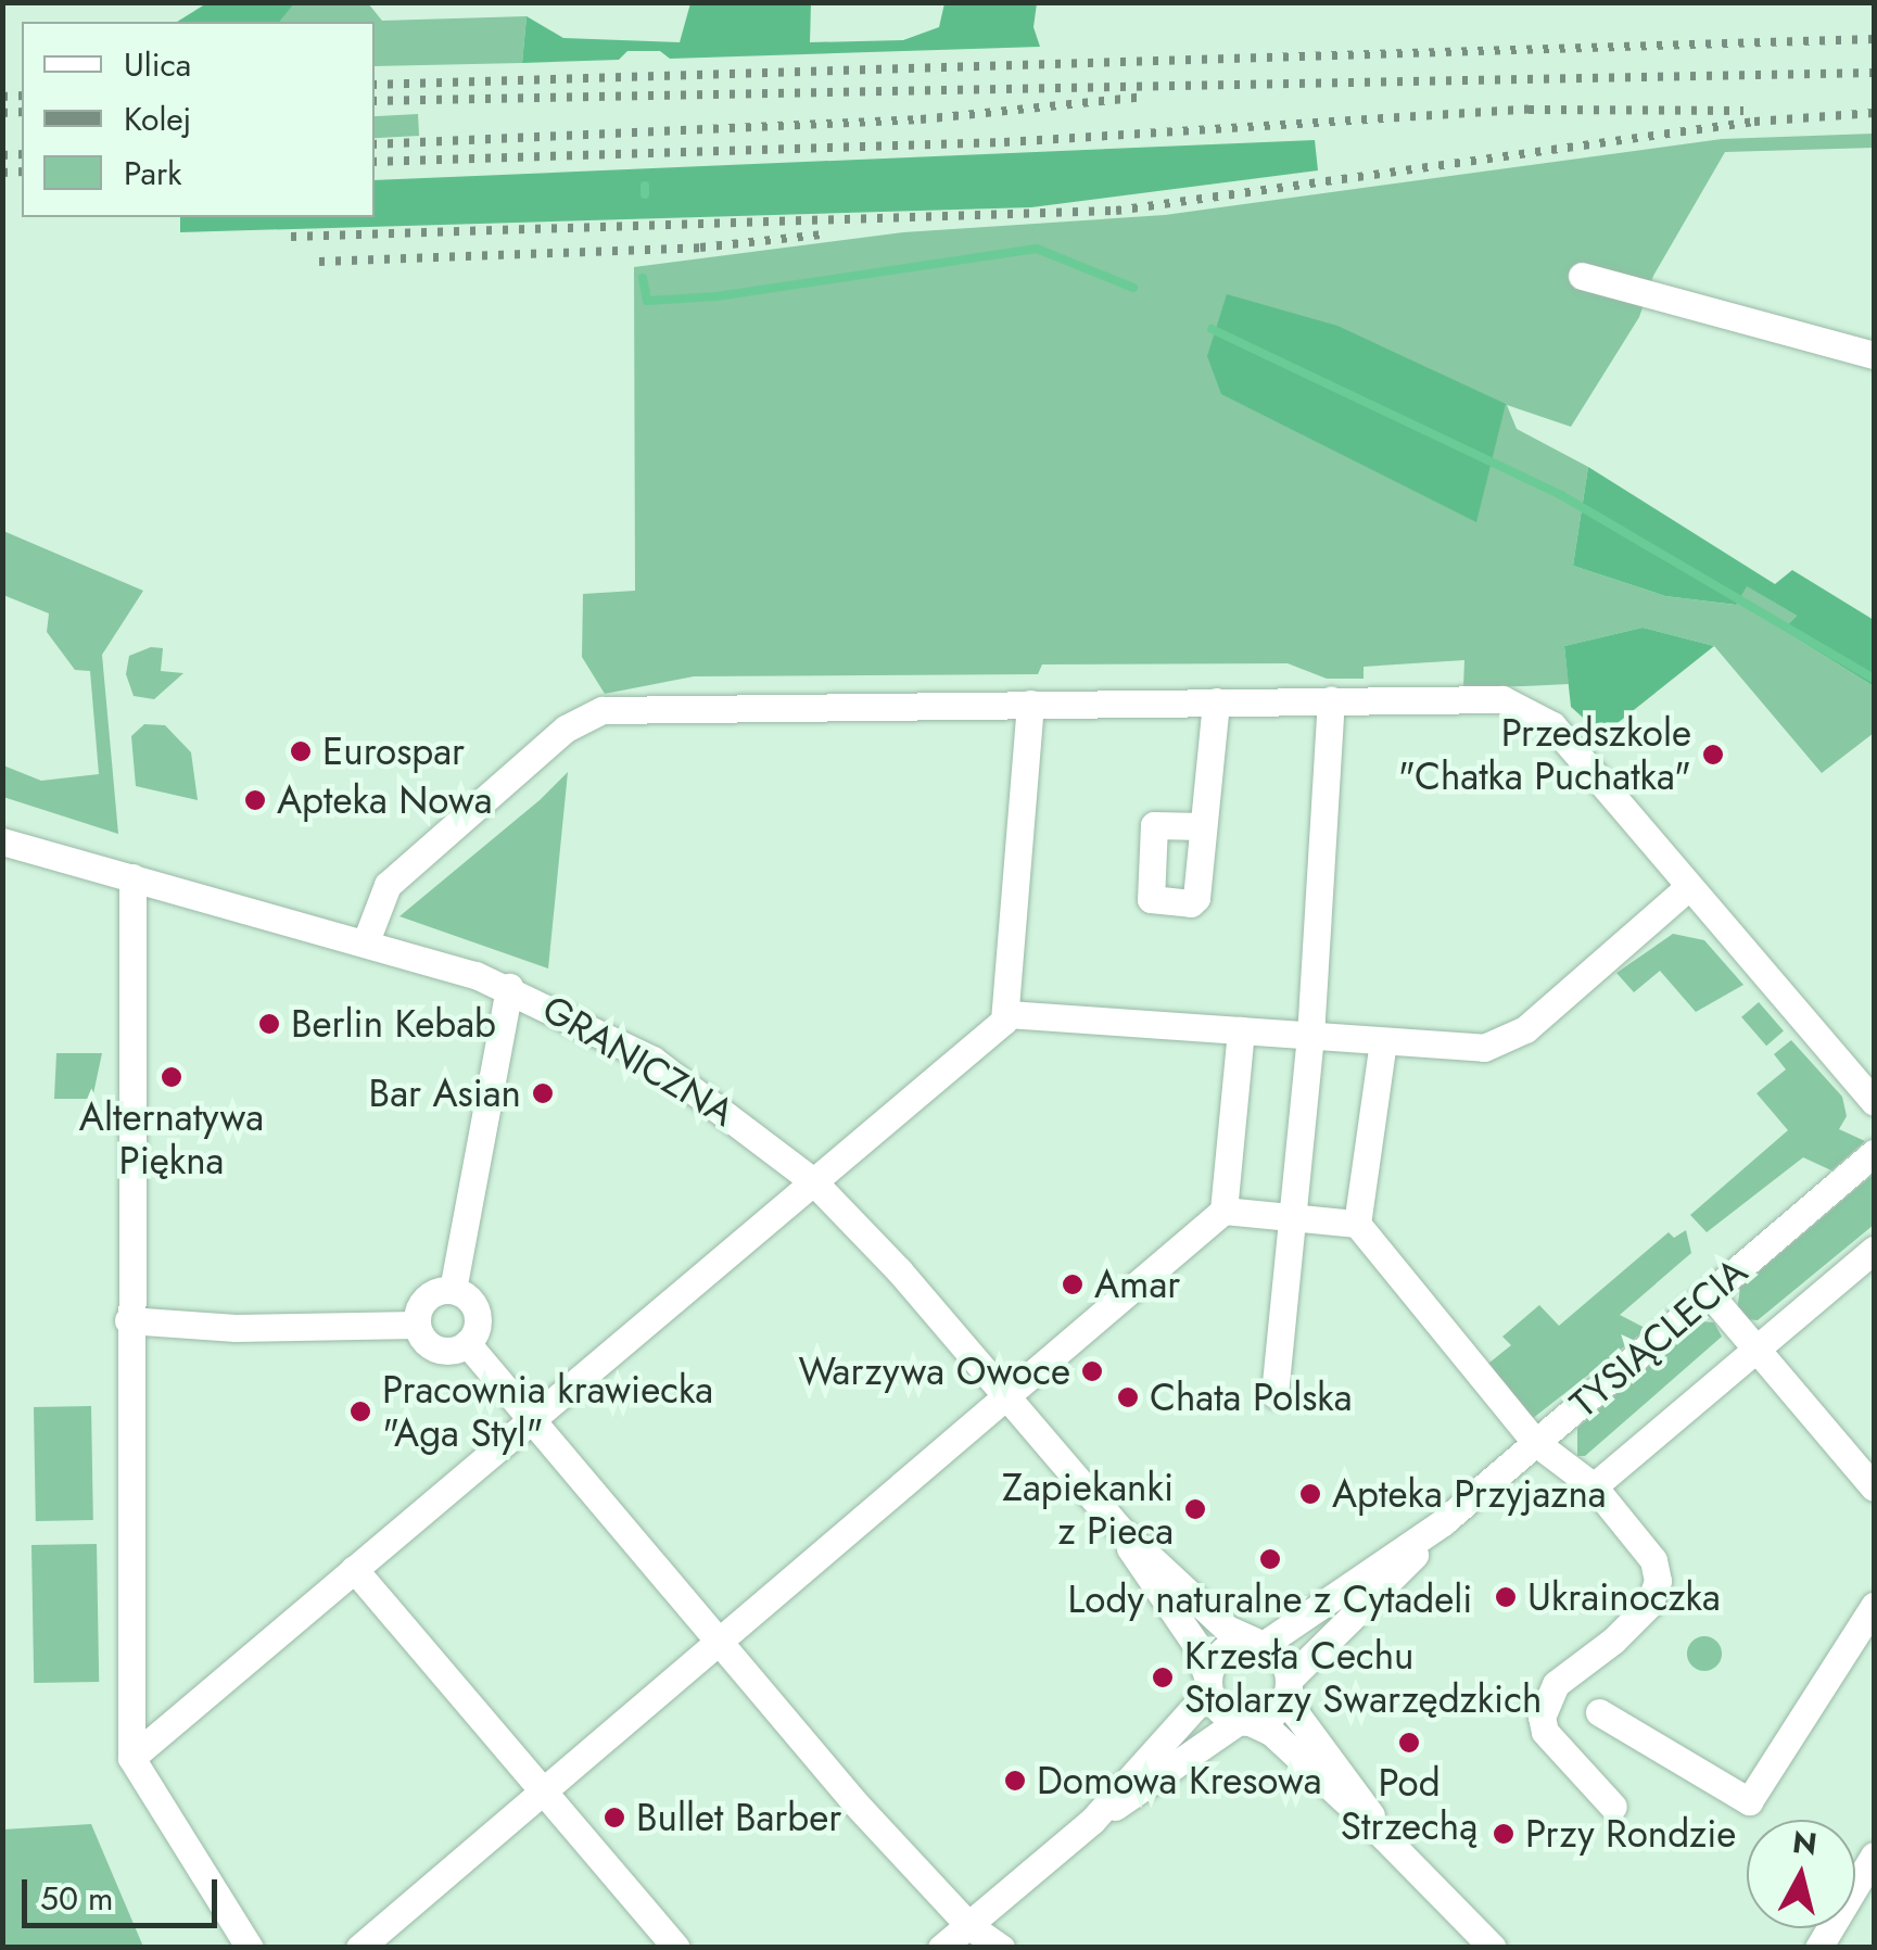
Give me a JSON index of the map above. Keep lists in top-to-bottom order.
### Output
{
  "streets": {
    "street": ["GRANICZNA", "TYSIĄCLECIA"]
  },
  "crossings": [
    ["GRANICZNA", "TYSIĄCLECIA"]
  ],
  "places": [
    "Eurospar",
    "Przedszkole \"Chatka Puchatka\"",
    "Apteka Nowa",
    "Berlin Kebab",
    "Alternatywa Piękna",
    "Bar Asian",
    "Amar",
    "Warzywa Owoce",
    "Chata Polska",
    "Pracownia krawiecka \"Aga Styl\"",
    "Apteka Przyjazna",
    "Zapiekanki z Pieca",
    "Lody naturalne z Cytadeli",
    "Ukrainoczka",
    "Krzesła Cechu Stolarzy Swarzędzkich",
    "Pod Strzechą",
    "Domowa Kresowa",
    "Bullet Barber",
    "Przy Rondzie"
  ],
  "legend": ["Ulica", "Kolej", "Park"],
  "scale_bar": "50 m",
  "north": "top"
}
